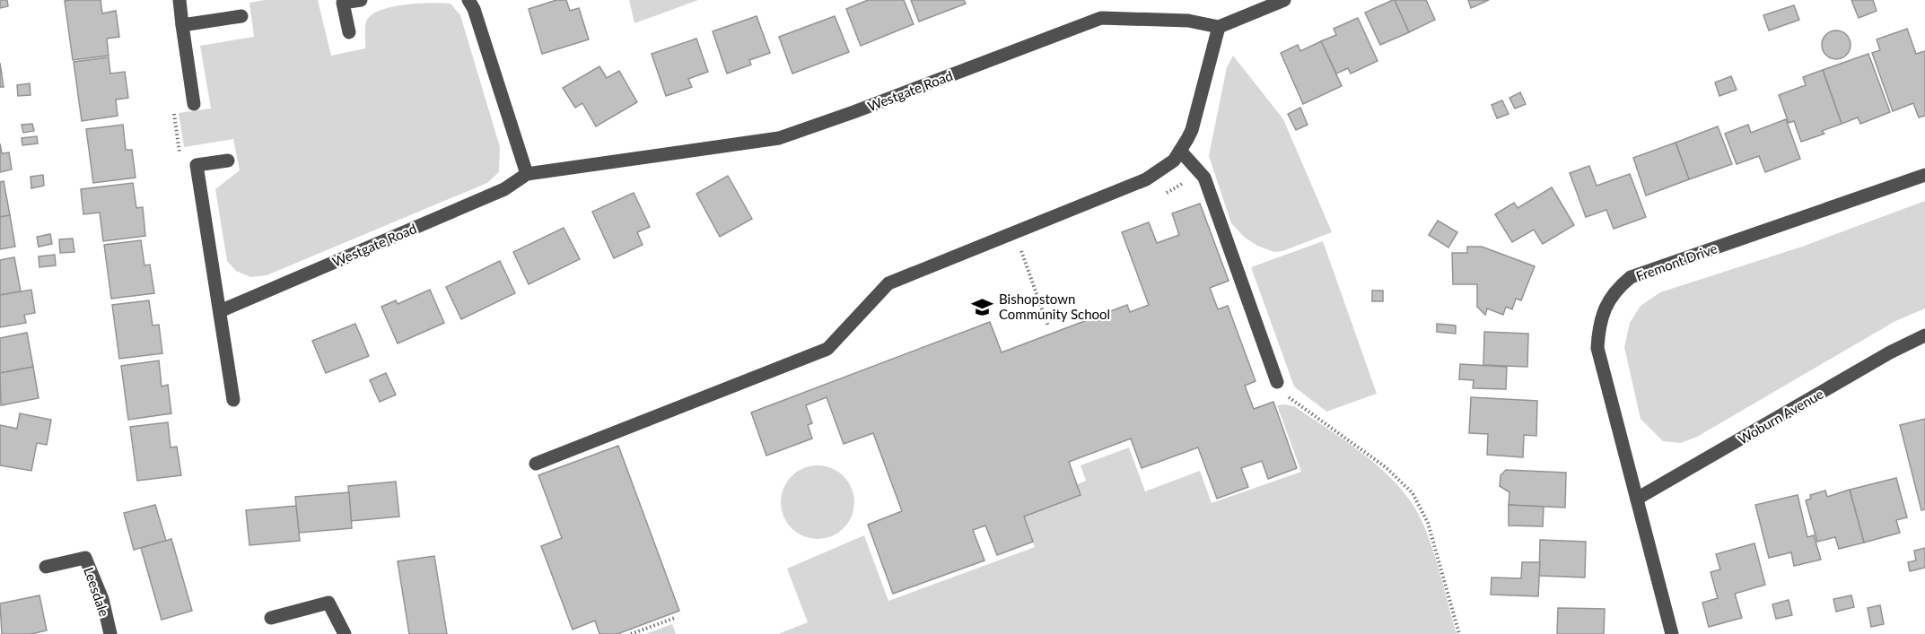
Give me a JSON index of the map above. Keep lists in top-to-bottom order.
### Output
{
  "streets": {
    "street": [
      "Westgate Road",
      "Fremont Drive",
      "Woburn Avenue",
      "Leesdale"
    ]
  },
  "crossings": [
    ["Fremont Drive", "Woburn Avenue"]
  ],
  "places": {
    "school or university": ["Bishopstown Community School"]
  }
}
